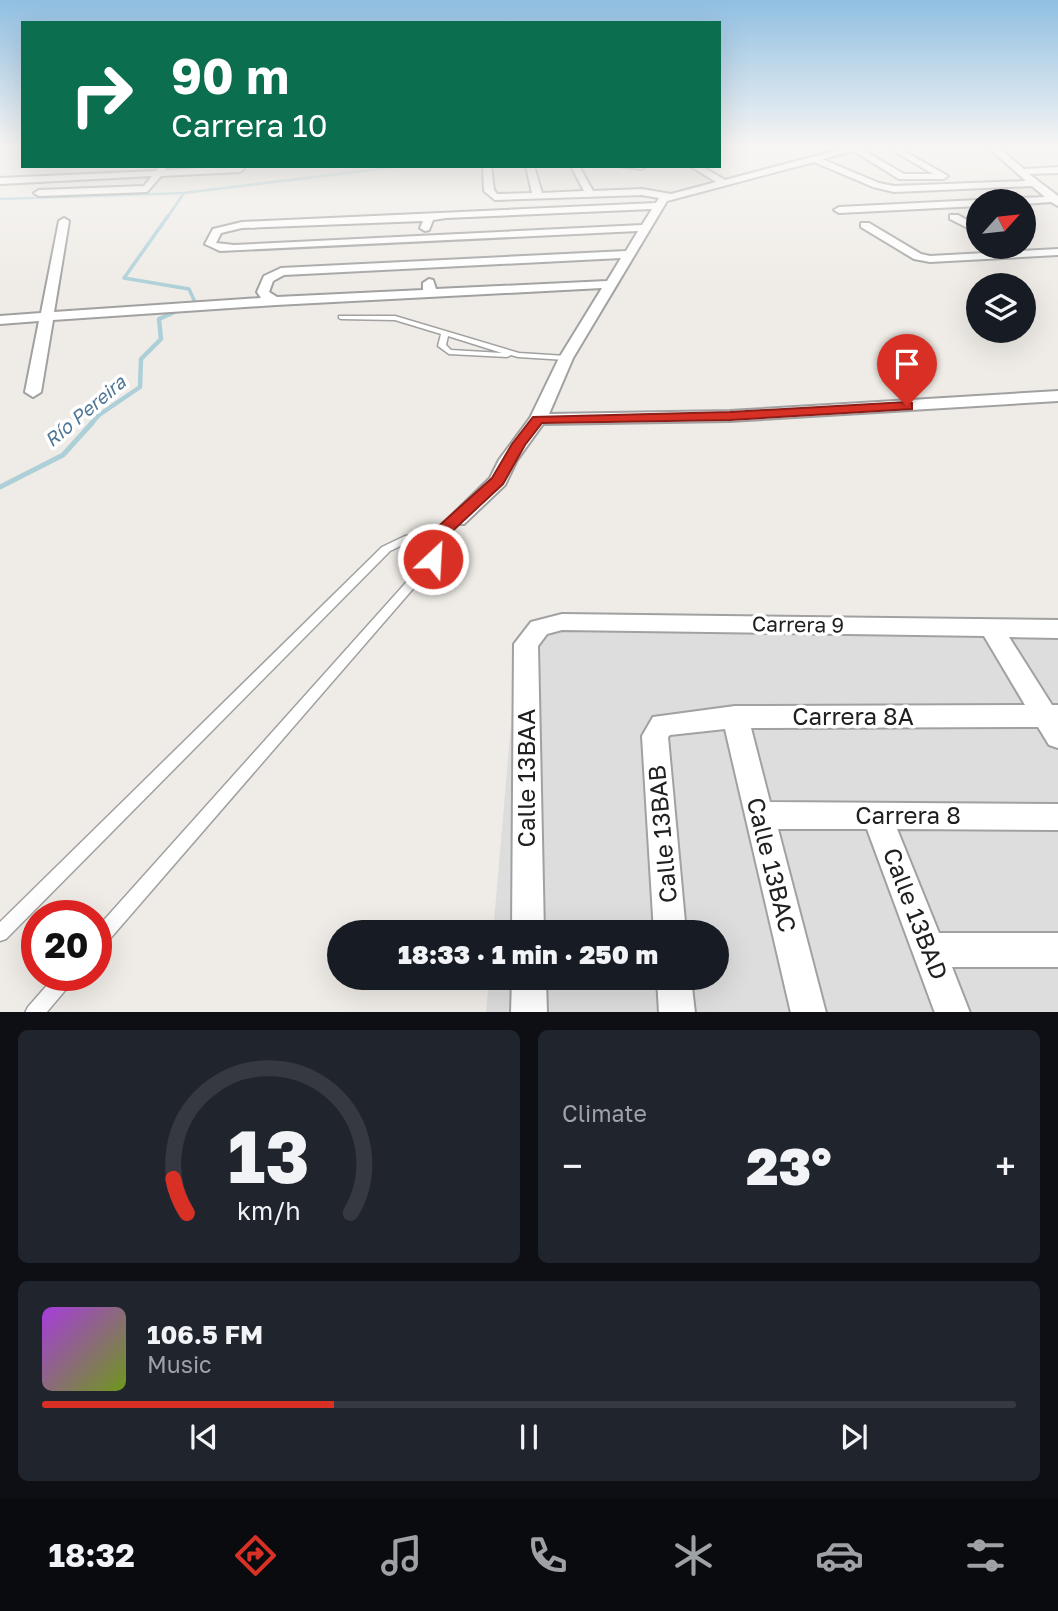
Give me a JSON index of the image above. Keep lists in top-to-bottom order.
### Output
{
  "streets": {
    "street": [
      "Carrera 9",
      "Carrera 8A",
      "Calle 13BAA",
      "Carrera 8",
      "Calle 13BAB",
      "Calle 13BAC",
      "Calle 13BAD"
    ]
  },
  "crossings": [
    ["Carrera 9", "Calle 13BAA"],
    ["Carrera 8A", "Calle 13BAB"],
    ["Carrera 8A", "Calle 13BAC"],
    ["Carrera 8", "Calle 13BAC"],
    ["Carrera 8", "Calle 13BAD"]
  ],
  "water": ["Río Pereira"],
  "north": "top right",
  "page": {
    "turn": ["90 m", "Carrera 10"],
    "limit": "20",
    "trip": "18:33 · 1 min · 250 m",
    "tile": "Climate",
    "heat": ["−", "23°", "+"],
    "song": ["106.5 FM", "Music"],
    "tabs": "18:32",
    "gauge": ["13", "km/h"]
  }
}
